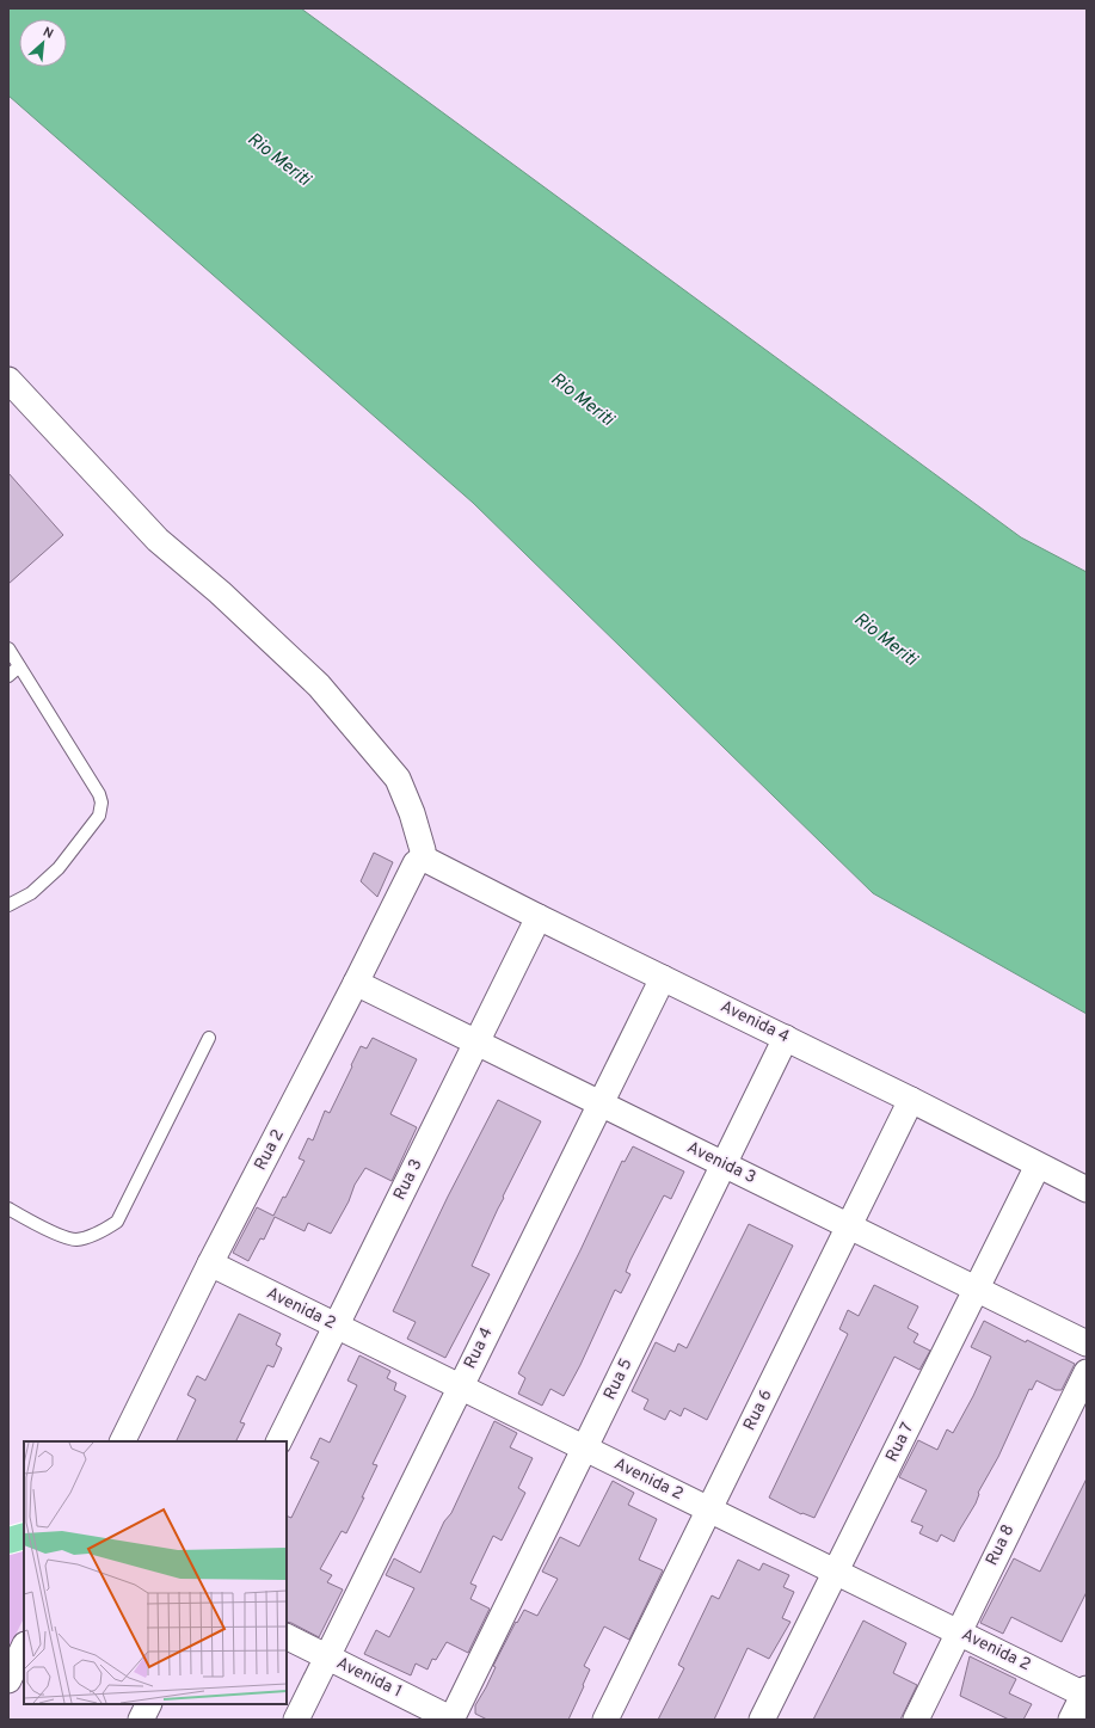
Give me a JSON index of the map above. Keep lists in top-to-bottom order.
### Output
{
  "streets": {
    "street": [
      "Avenida 4",
      "Rua 2",
      "Avenida 3",
      "Rua 3",
      "Avenida 2",
      "Rua 4",
      "Rua 5",
      "Rua 6",
      "Rua 7",
      "Rua 8",
      "Avenida 1"
    ]
  },
  "crossings": [
    ["Avenida 4", "Rua 2"],
    ["Avenida 4", "Rua 3"],
    ["Avenida 4", "Rua 4"],
    ["Avenida 4", "Rua 5"],
    ["Avenida 4", "Rua 6"],
    ["Avenida 4", "Rua 7"],
    ["Rua 2", "Avenida 3"],
    ["Rua 2", "Avenida 2"],
    ["Avenida 3", "Rua 3"],
    ["Avenida 3", "Rua 4"],
    ["Avenida 3", "Rua 5"],
    ["Avenida 3", "Rua 6"],
    ["Avenida 3", "Rua 7"],
    ["Rua 3", "Avenida 2"],
    ["Avenida 2", "Rua 4"],
    ["Avenida 2", "Rua 5"],
    ["Avenida 2", "Rua 6"],
    ["Avenida 2", "Rua 7"],
    ["Avenida 2", "Rua 8"],
    ["Rua 4", "Avenida 1"],
    ["Rua 5", "Avenida 1"]
  ],
  "water": ["Rio Meriti"],
  "north": "top right"
}
